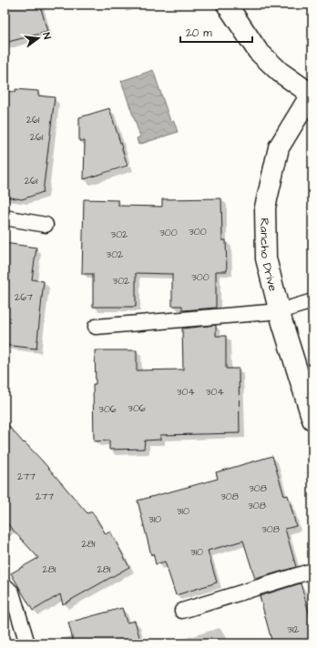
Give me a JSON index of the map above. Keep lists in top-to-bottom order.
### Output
{
  "streets": {
    "street": ["Rancho Drive"]
  },
  "house_numbers": [
    "261",
    "261",
    "261",
    "300",
    "300",
    "302",
    "302",
    "300",
    "302",
    "267",
    "304",
    "304",
    "306",
    "306",
    "277",
    "308",
    "277",
    "308",
    "308",
    "310",
    "310",
    "308",
    "281",
    "310",
    "281",
    "281",
    "312"
  ],
  "scale_bar": "20 m",
  "north": "right"
}
